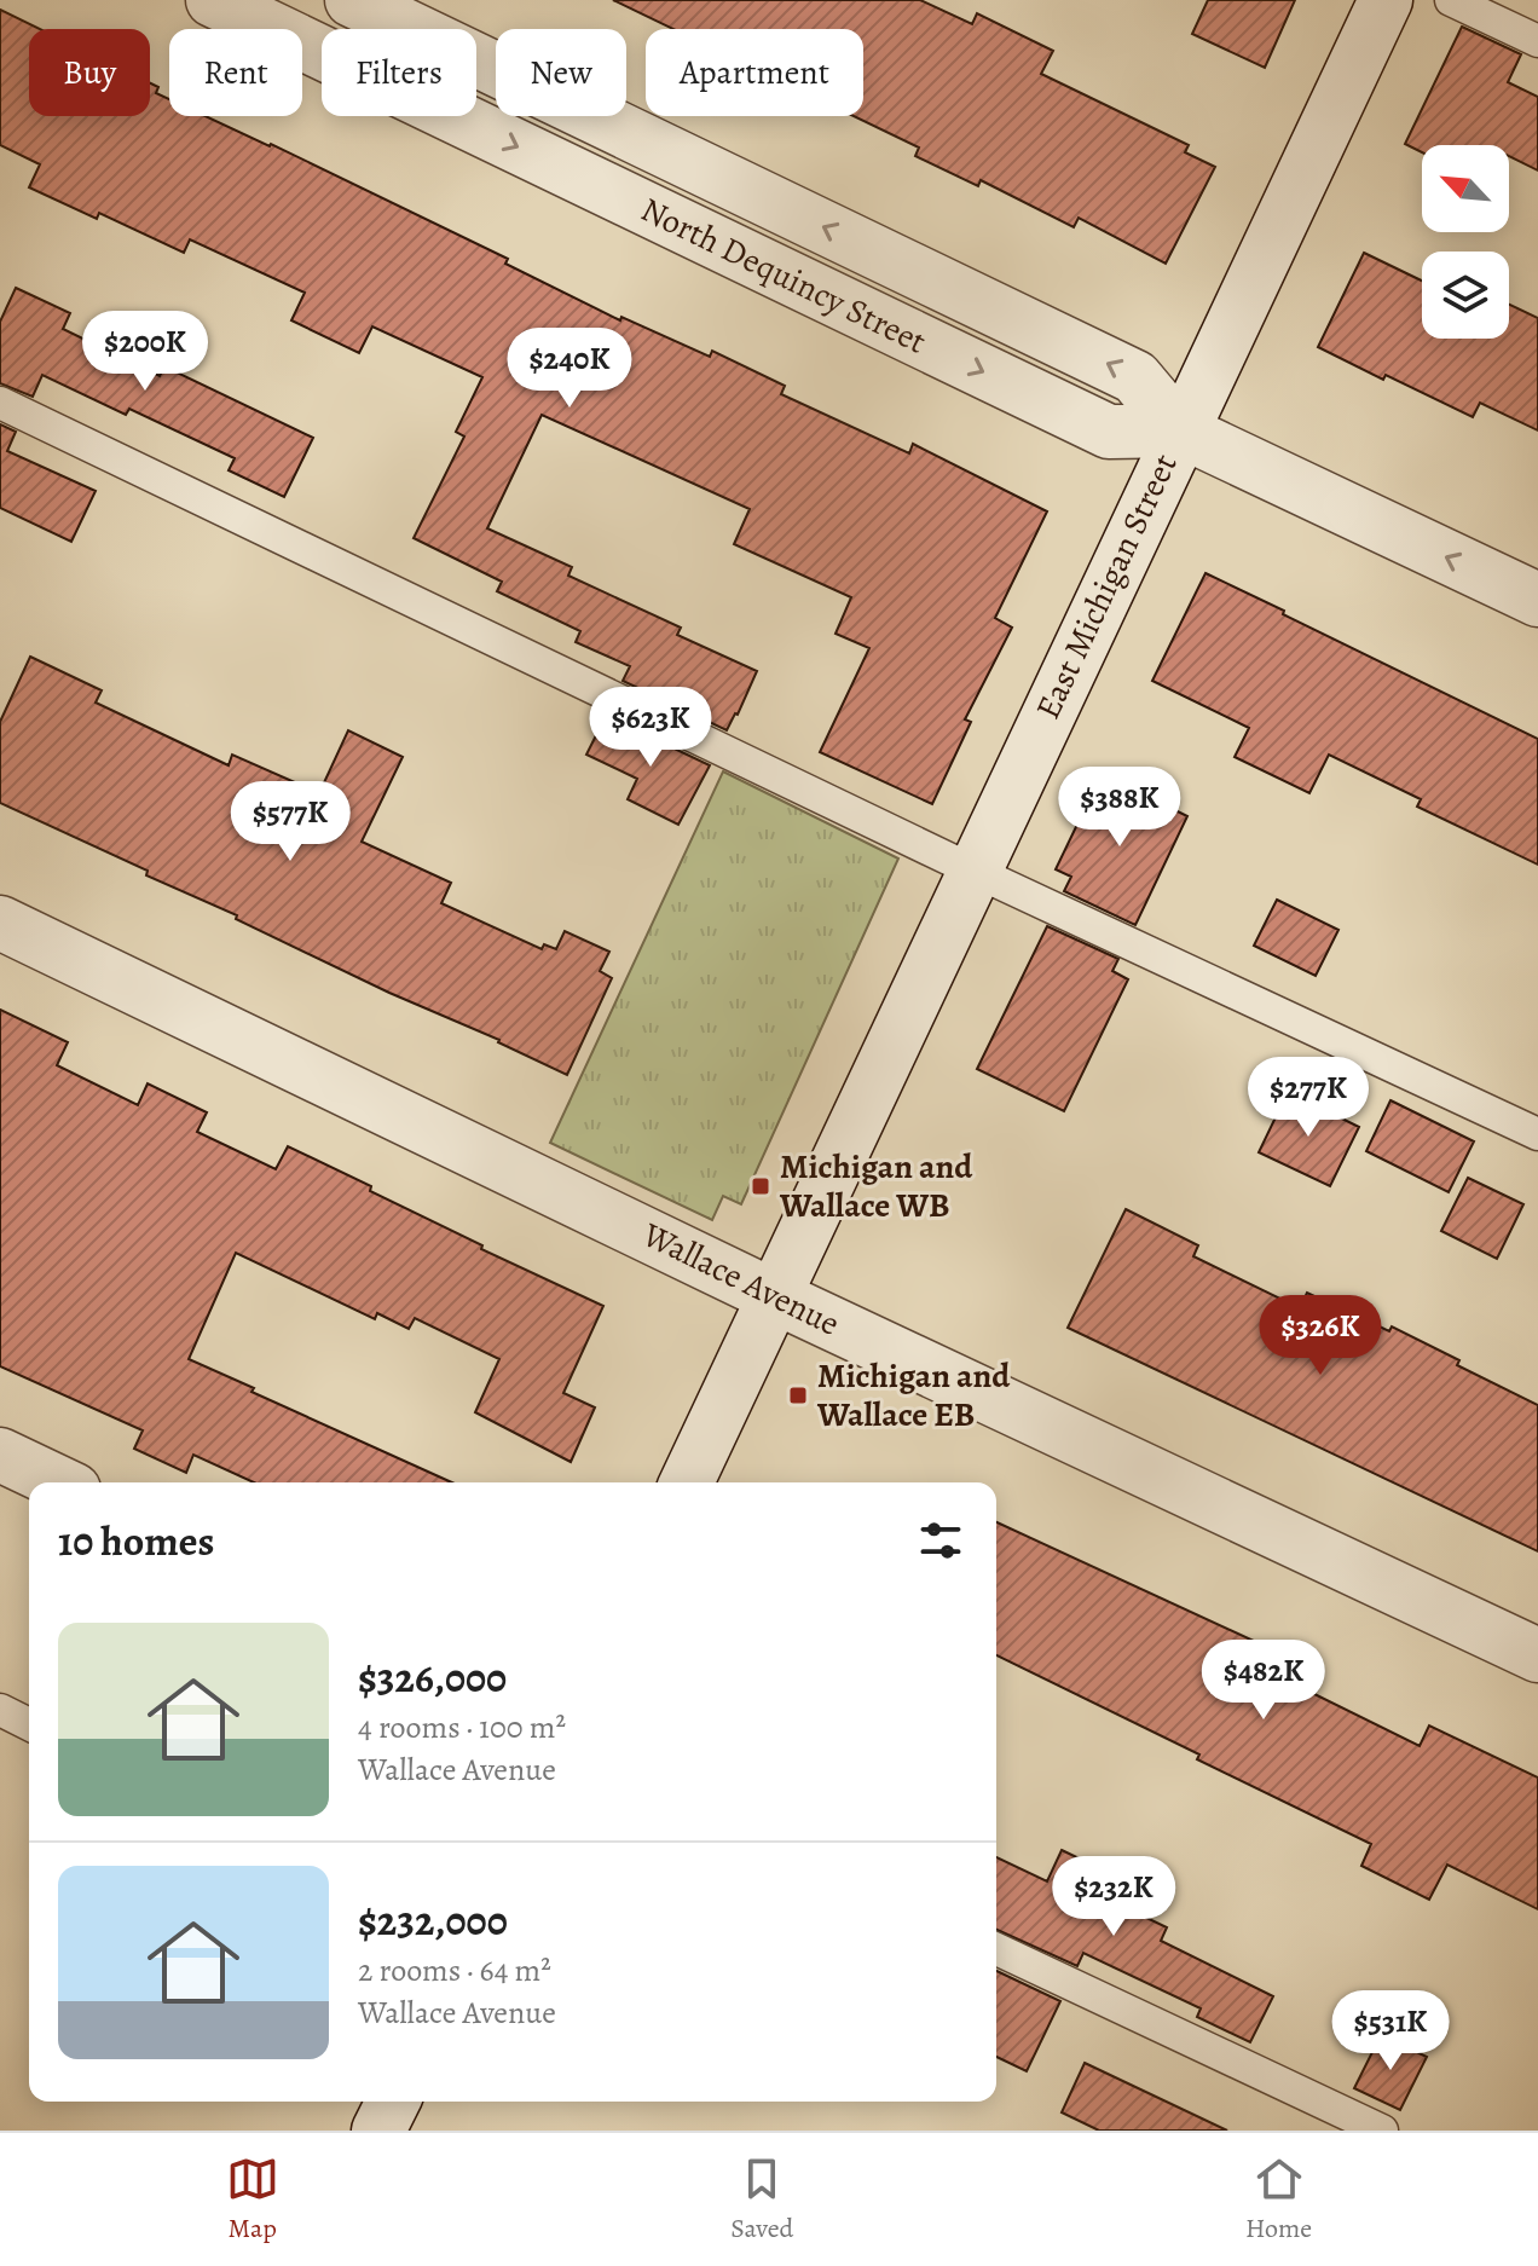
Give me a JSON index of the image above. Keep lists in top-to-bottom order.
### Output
{
  "streets": {
    "street": ["North Dequincy Street", "East Michigan Street", "Wallace Avenue"]
  },
  "crossings": [
    ["North Dequincy Street", "East Michigan Street"],
    ["East Michigan Street", "Wallace Avenue"]
  ],
  "places": {
    "transit": ["Michigan and Wallace WB", "Michigan and Wallace EB"]
  },
  "north": "top left",
  "page": {
    "chip": [
      "Buy",
      "Rent",
      "Filters",
      "New",
      "Apartment"
    ],
    "price": [
      "$200K",
      "$240K",
      "$623K",
      "$388K",
      "$577K",
      "$277K",
      "$326K",
      "$482K",
      "$232K",
      "$531K"
    ],
    "heading": "10 homes",
    "list": [
      {
        "name": "$326,000",
        "note": "4 rooms · 100 m² · Wallace Avenue"
      },
      {
        "name": "$232,000",
        "note": "2 rooms · 64 m² · Wallace Avenue"
      }
    ],
    "tabs": ["Map", "Saved", "Home"]
  }
}
